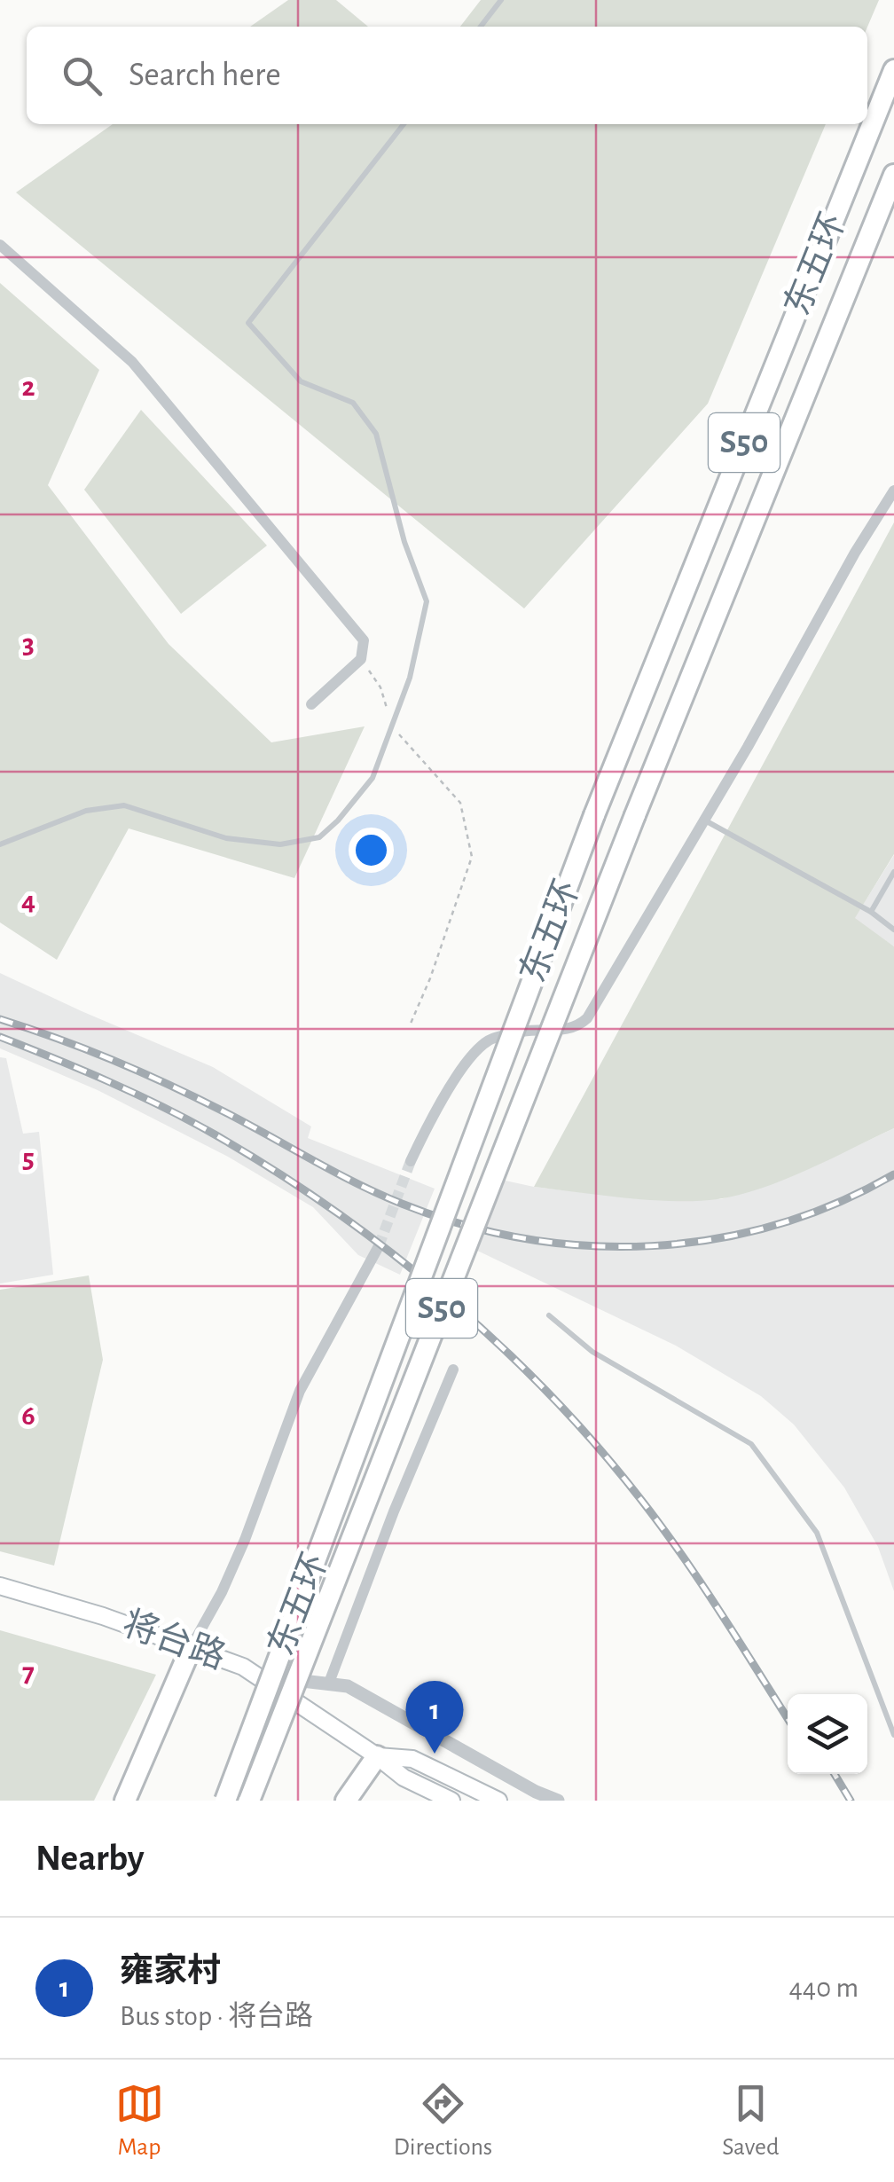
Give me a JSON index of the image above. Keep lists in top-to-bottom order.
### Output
{
  "streets": {
    "highway": ["东五环", "S50"],
    "main road": ["将台路"]
  },
  "page": {
    "search": "Search here",
    "pins": "1",
    "heading": "Nearby",
    "list": [
      {
        "mark": "1",
        "name": "雍家村",
        "note": "Bus stop · 将台路",
        "value": "440 m"
      }
    ],
    "nav": ["Map", "Directions", "Saved"]
  },
  "grid": {
    "rows": [
      "2",
      "3",
      "4",
      "5",
      "6",
      "7"
    ]
  }
}
